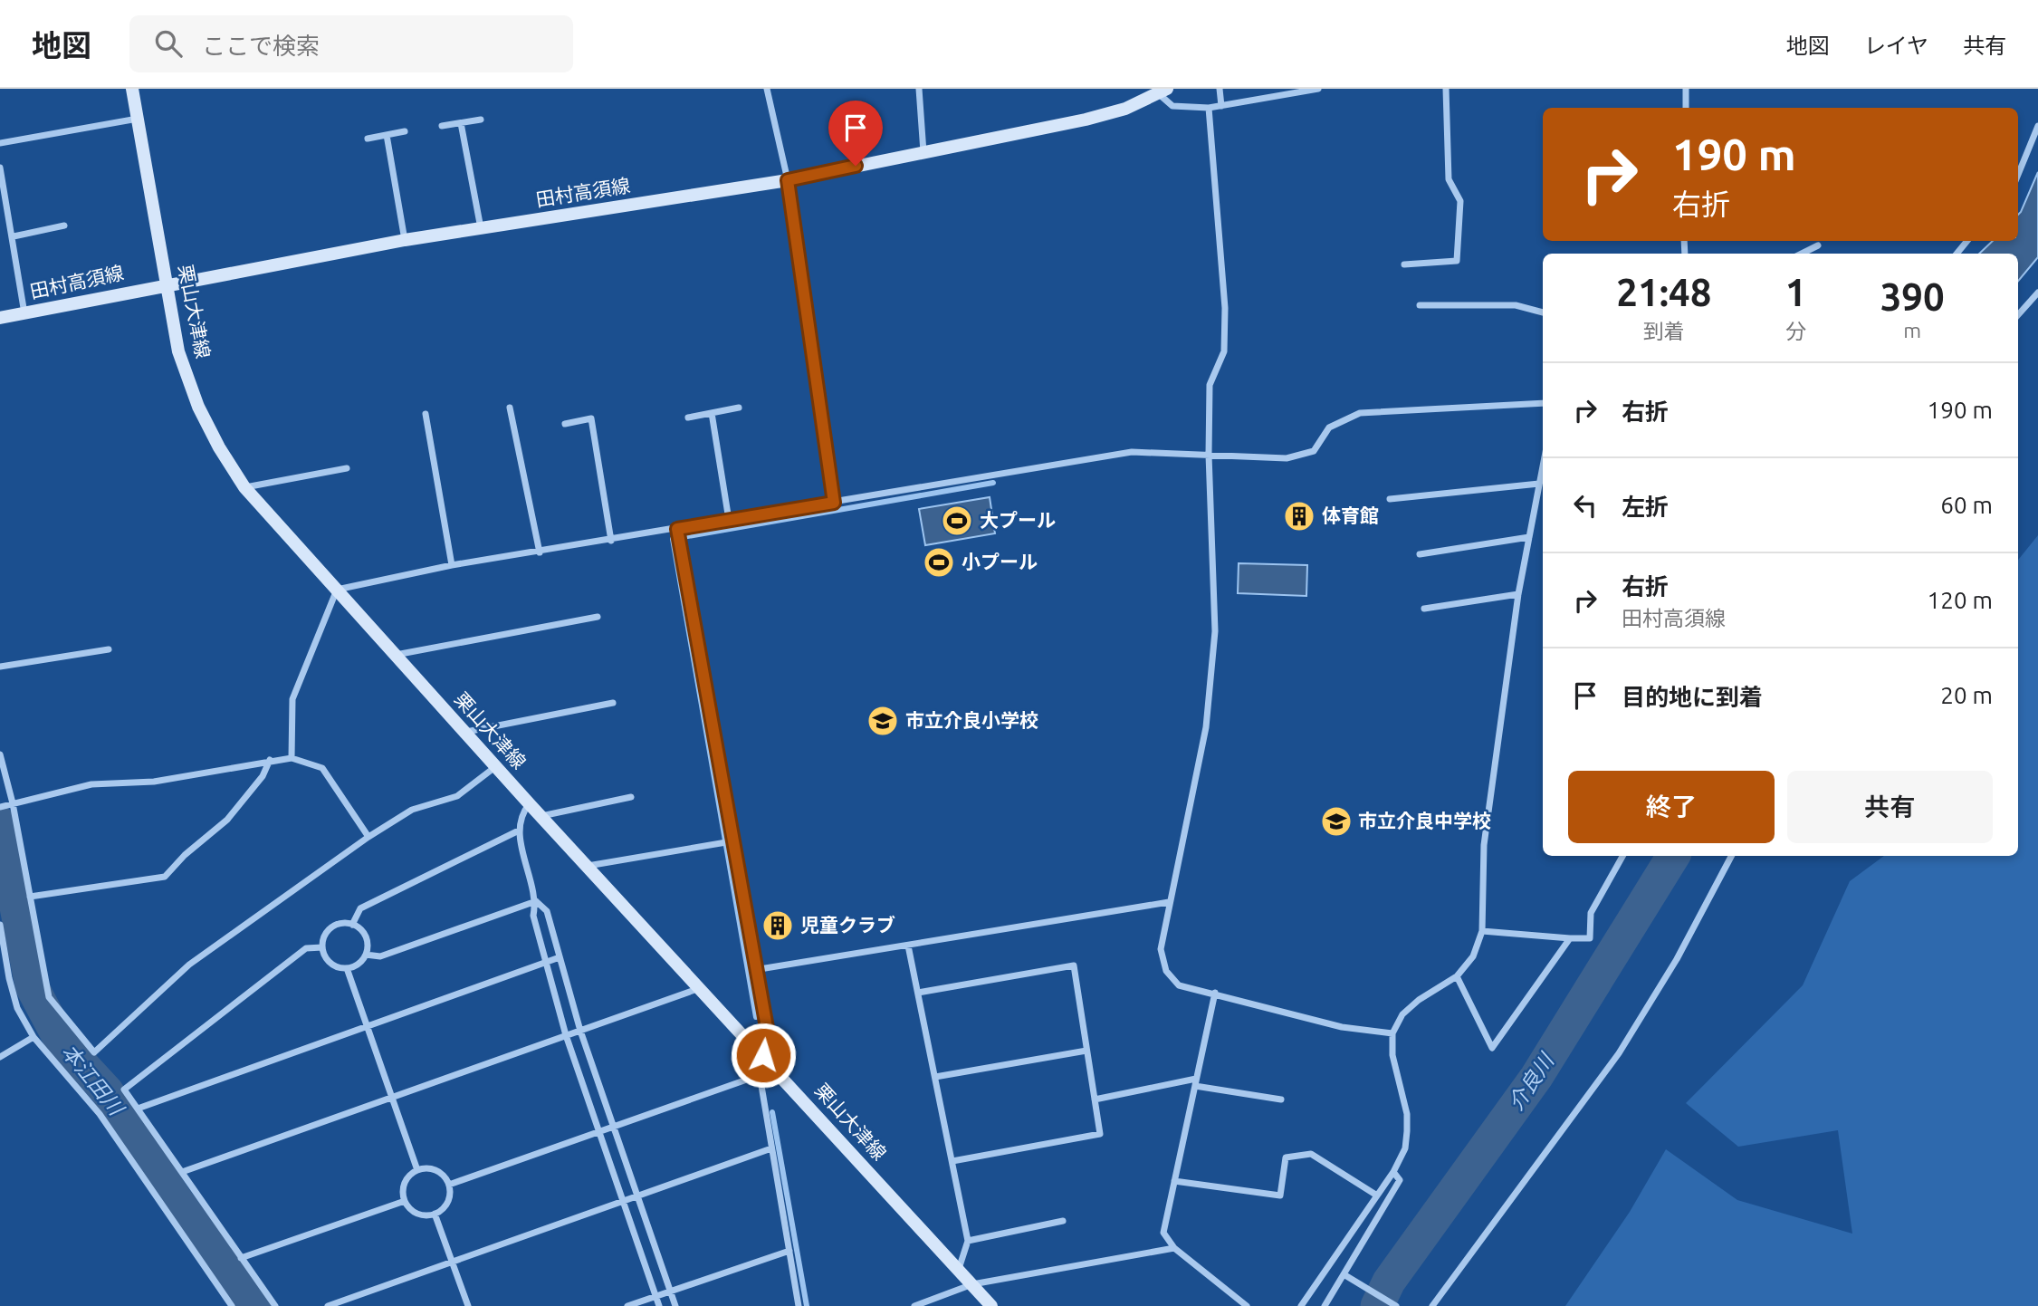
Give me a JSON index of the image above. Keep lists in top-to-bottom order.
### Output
{
  "streets": {
    "main road": ["田村高須線", "栗山大津線"]
  },
  "crossings": [
    ["田村高須線", "栗山大津線"]
  ],
  "water": ["本江田川", "介良川"],
  "places": {
    "building": ["体育館", "児童クラブ"],
    "sports": ["大プール", "小プール"],
    "school or university": ["市立介良小学校", "市立介良中学校"]
  },
  "page": {
    "header": "地図",
    "search": "ここで検索",
    "nav": ["地図", "レイヤ", "共有"],
    "turn": ["190 m", "右折"],
    "eta": [
      "21:48",
      "到着",
      "1",
      "分",
      "390",
      "m"
    ],
    "list": [
      {
        "name": "右折",
        "value": "190 m"
      },
      {
        "name": "左折",
        "value": "60 m"
      },
      {
        "name": "右折",
        "note": "田村高須線",
        "value": "120 m"
      },
      {
        "name": "目的地に到着",
        "value": "20 m"
      }
    ],
    "buttons": ["終了", "共有"]
  }
}
